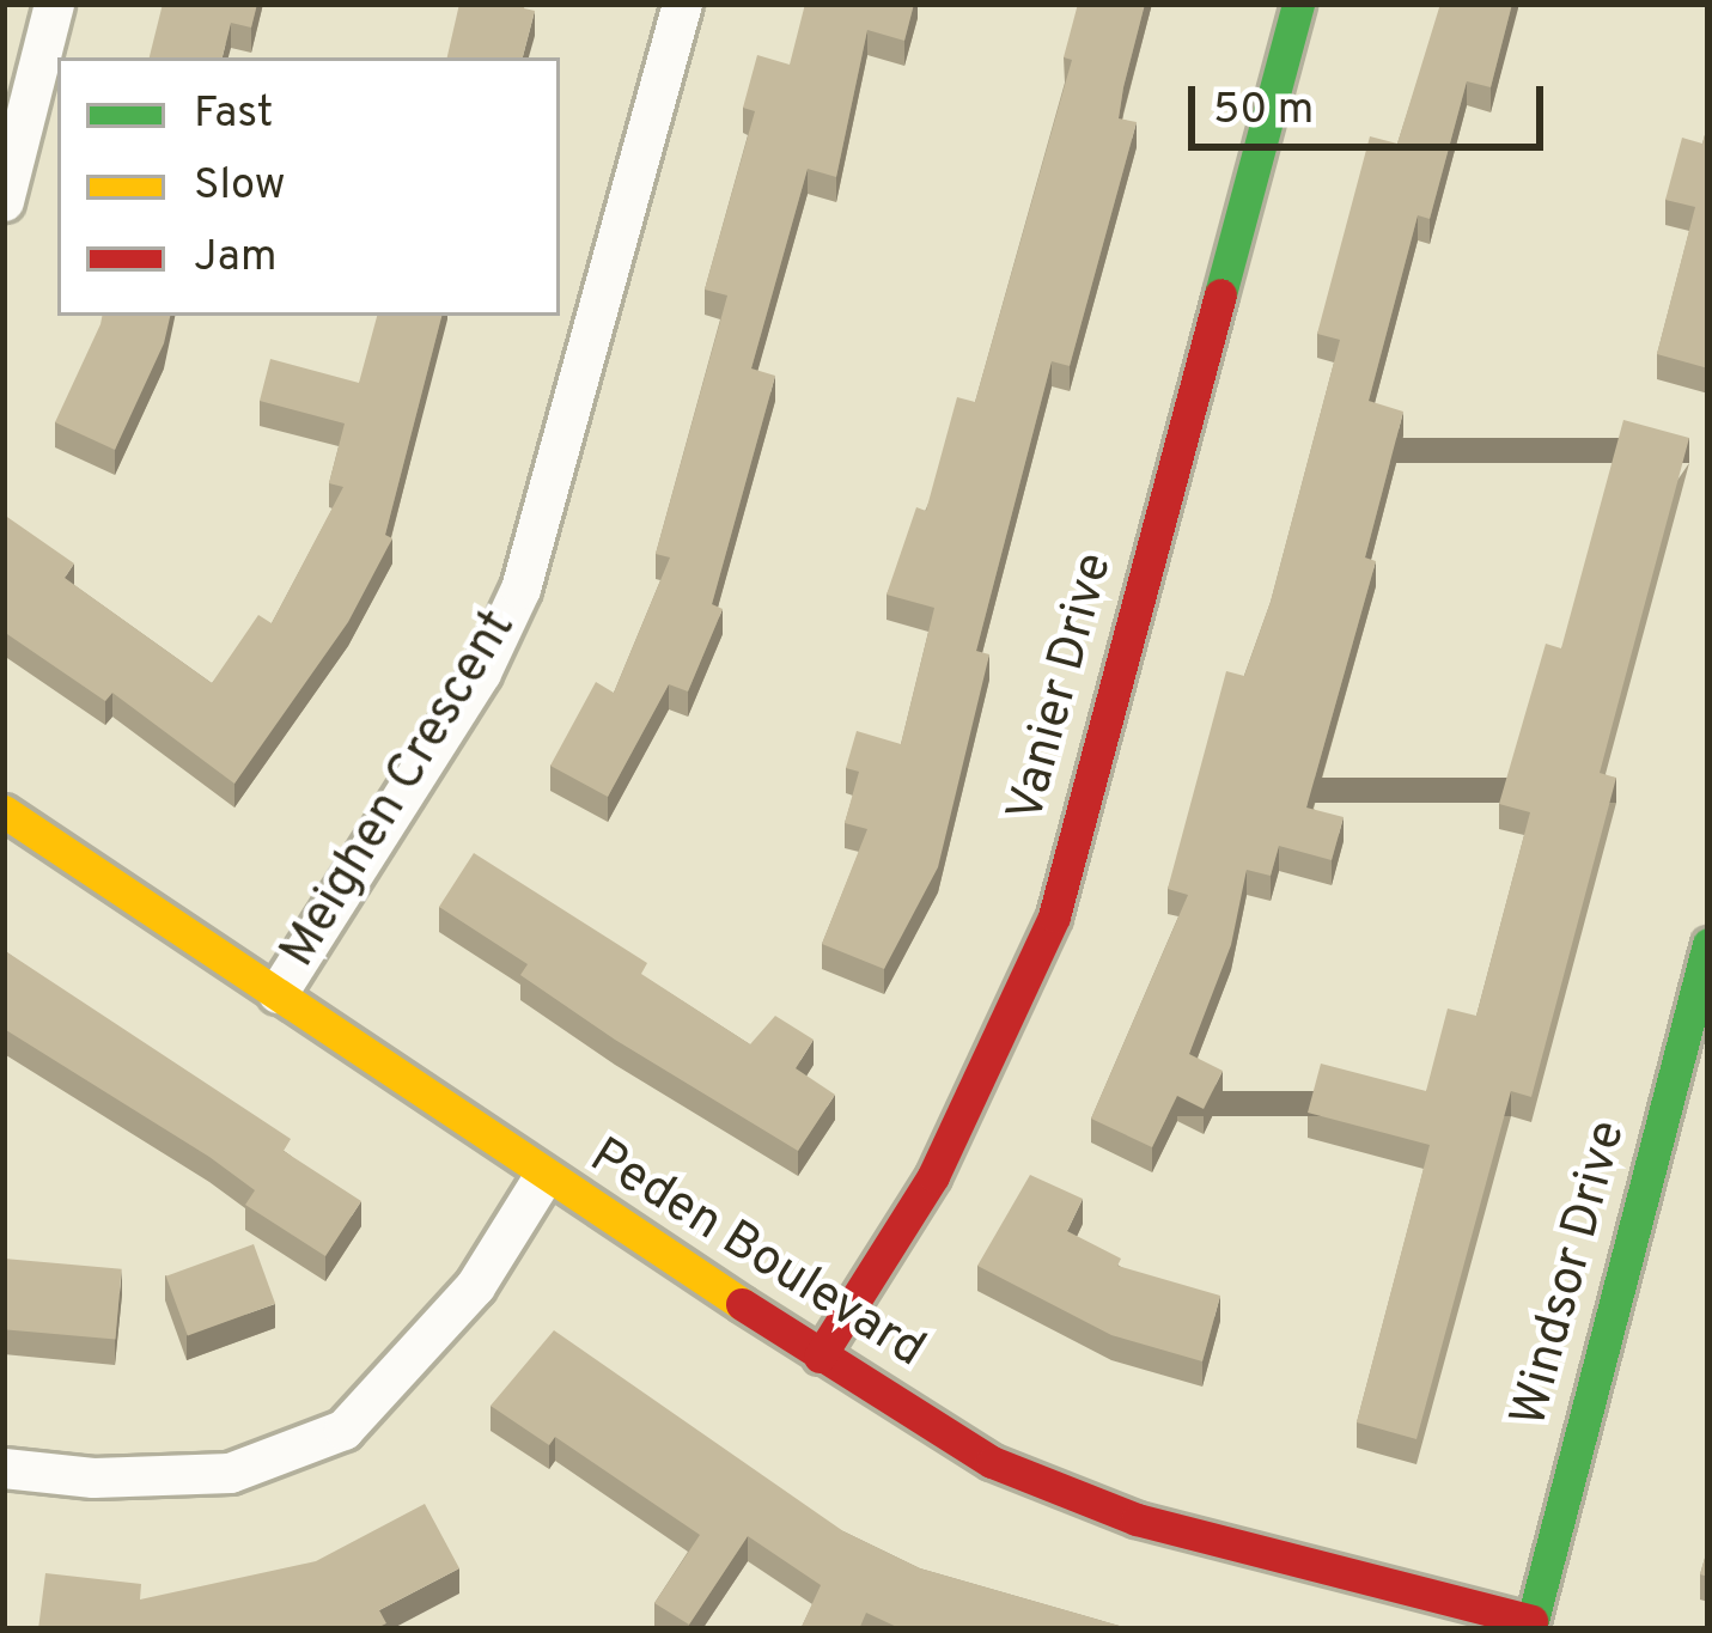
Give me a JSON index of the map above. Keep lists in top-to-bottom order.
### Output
{
  "streets": {
    "street": [
      "Vanier Drive",
      "Meighen Crescent",
      "Peden Boulevard",
      "Windsor Drive"
    ]
  },
  "crossings": [
    ["Vanier Drive", "Peden Boulevard"],
    ["Meighen Crescent", "Peden Boulevard"],
    ["Peden Boulevard", "Windsor Drive"]
  ],
  "legend": ["Fast", "Slow", "Jam"],
  "scale_bar": "50 m"
}
